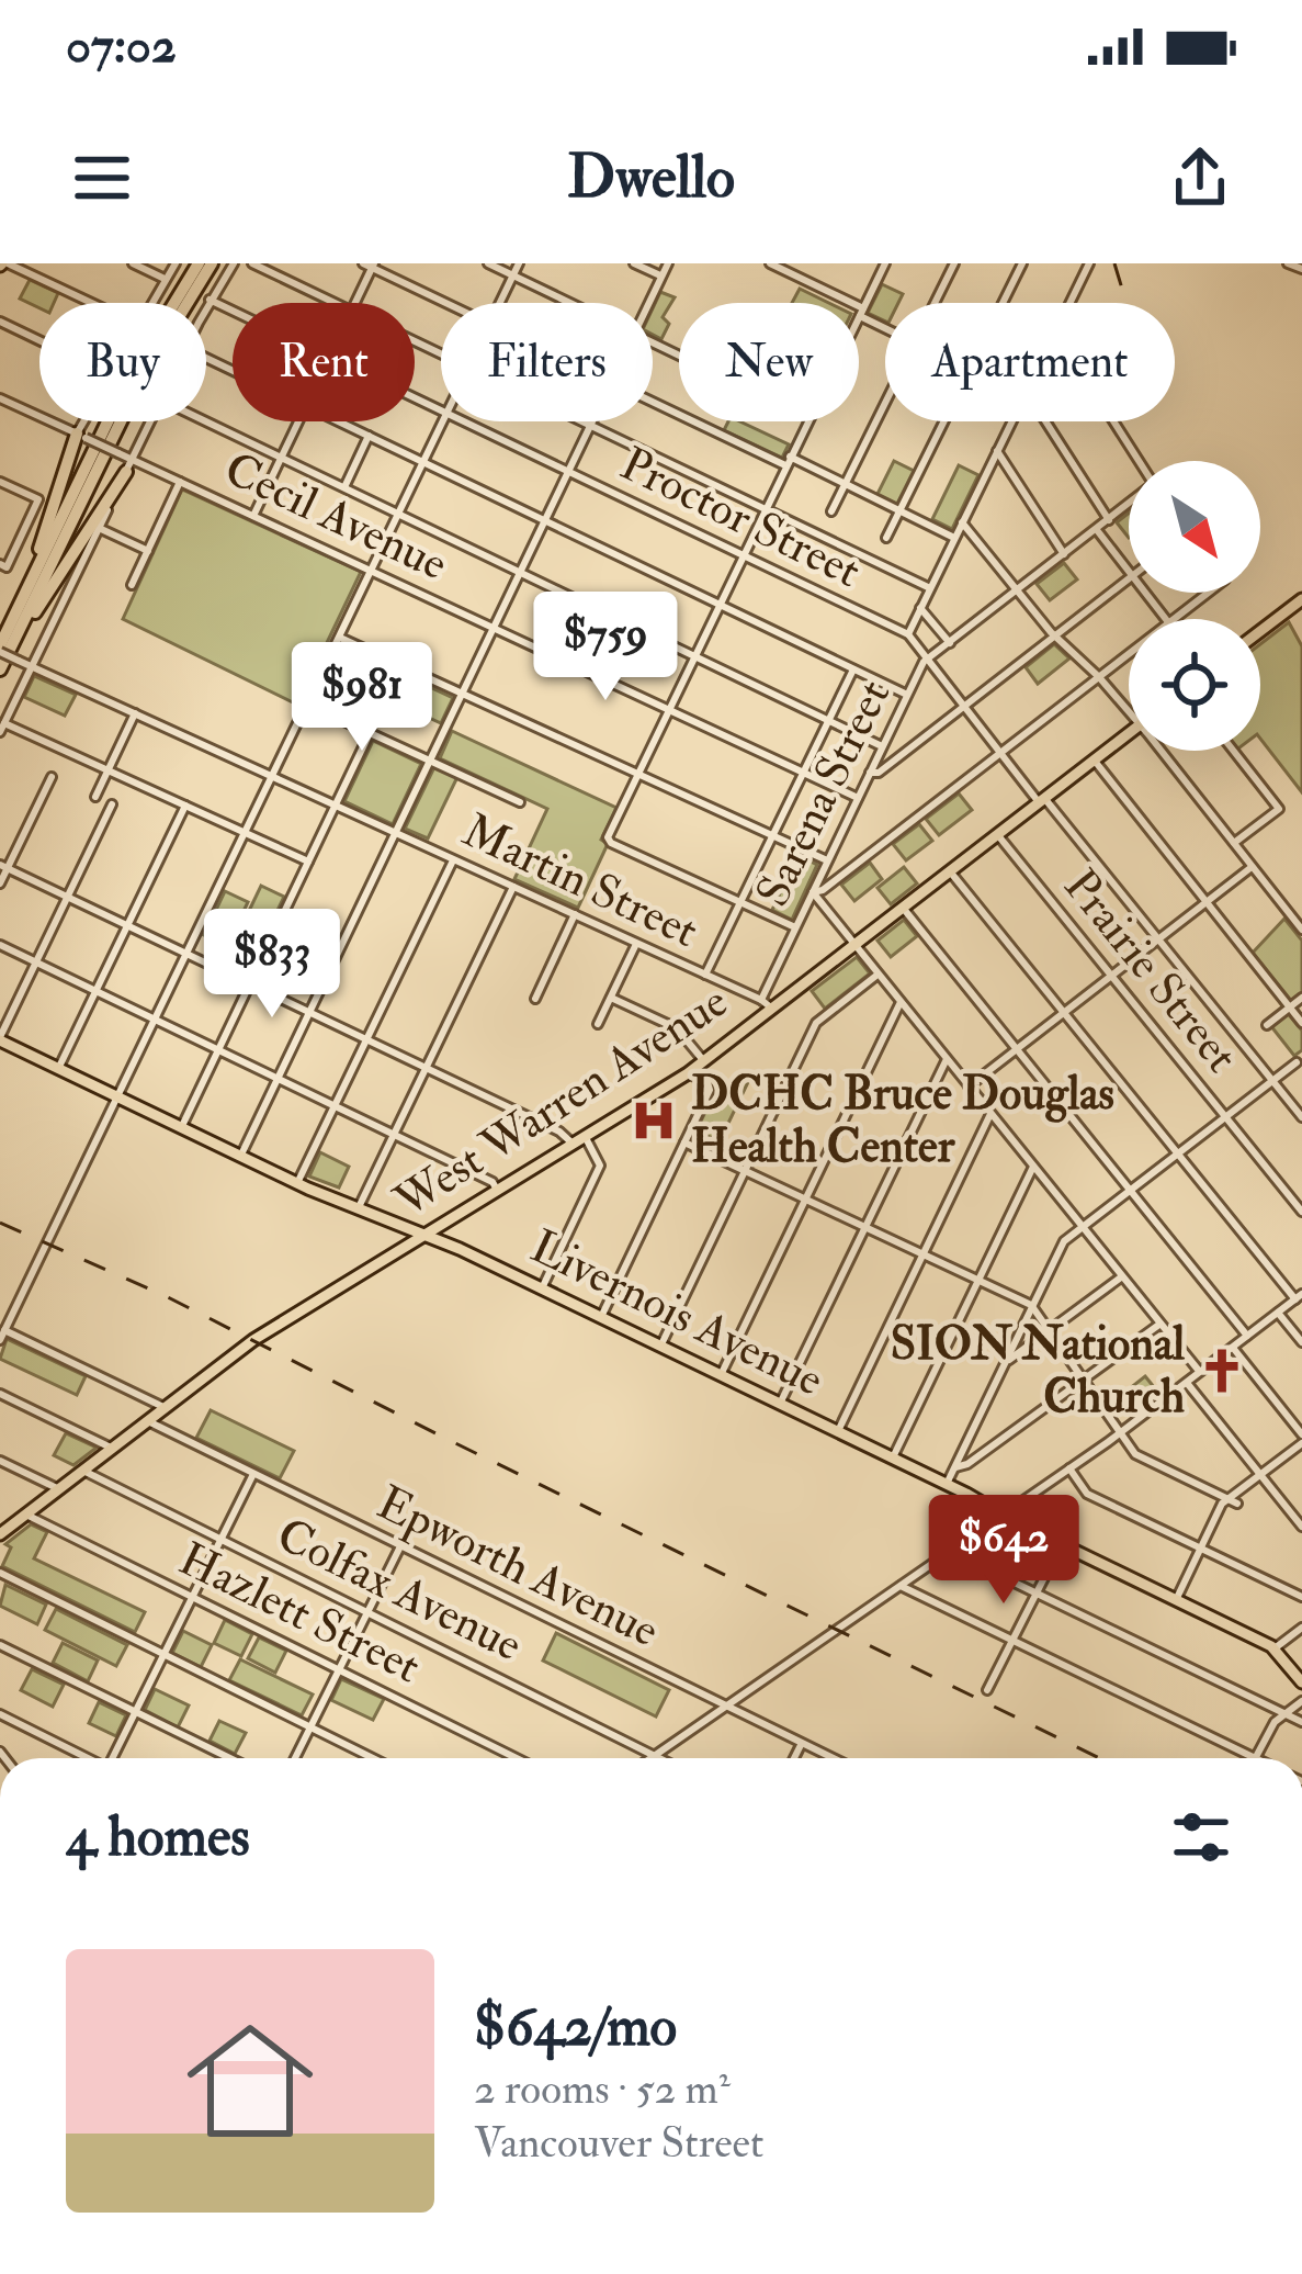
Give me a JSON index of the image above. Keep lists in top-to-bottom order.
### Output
{
  "streets": {
    "main road": ["West Warren Avenue", "Livernois Avenue"],
    "street": [
      "Cecil Avenue",
      "Proctor Street",
      "Sarena Street",
      "Martin Street",
      "Prairie Street",
      "Epworth Avenue",
      "Colfax Avenue",
      "Hazlett Street"
    ]
  },
  "crossings": [
    ["Cecil Avenue", "Sarena Street"],
    ["Proctor Street", "Sarena Street"],
    ["Proctor Street", "West Warren Avenue"],
    ["Sarena Street", "Martin Street"],
    ["Martin Street", "West Warren Avenue"],
    ["Prairie Street", "West Warren Avenue"],
    ["West Warren Avenue", "Livernois Avenue"],
    ["West Warren Avenue", "Epworth Avenue"],
    ["West Warren Avenue", "Colfax Avenue"],
    ["West Warren Avenue", "Hazlett Street"]
  ],
  "places": {
    "hospital": ["DCHC Bruce Douglas Health Center"],
    "church": ["SION National Church"]
  },
  "north": "bottom right",
  "page": {
    "status": "07:02",
    "header": "Dwello",
    "chip": [
      "Buy",
      "Rent",
      "Filters",
      "New",
      "Apartment"
    ],
    "price": [
      "$759",
      "$981",
      "$833",
      "$642"
    ],
    "heading": "4 homes",
    "list": [
      {
        "name": "$642/mo",
        "note": "2 rooms · 52 m² · Vancouver Street"
      }
    ]
  }
}
